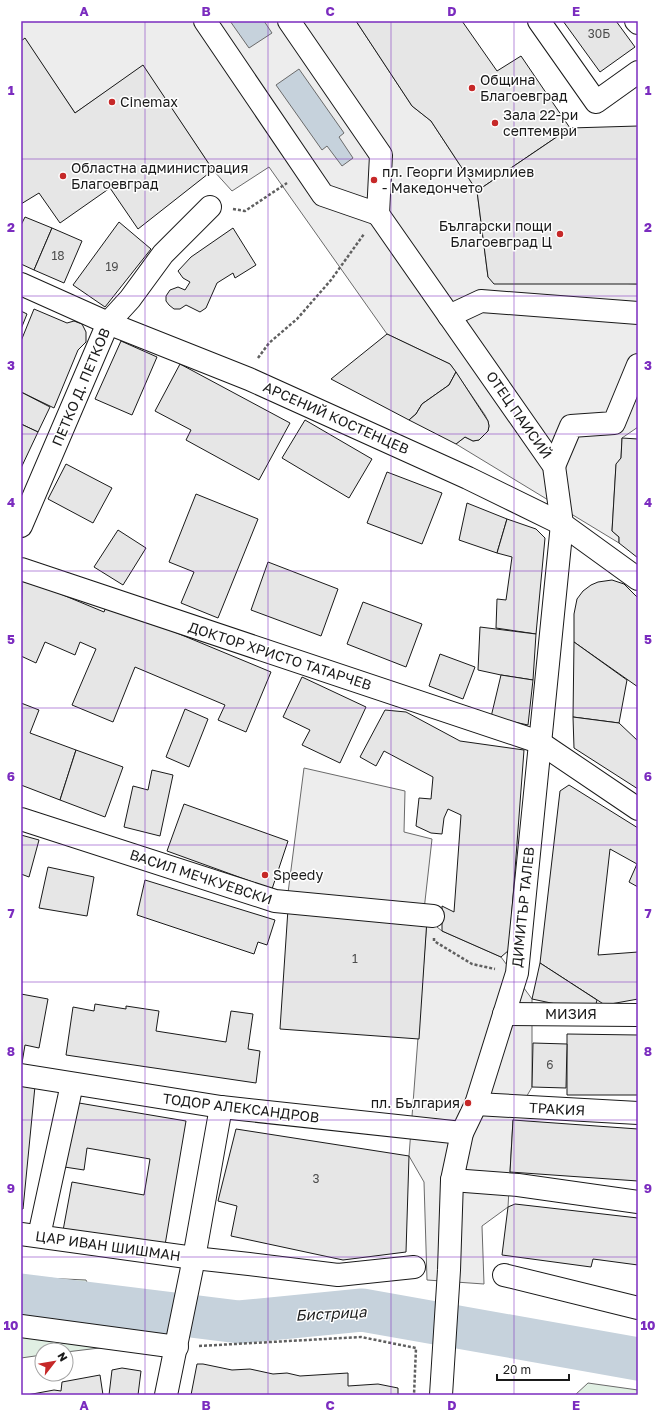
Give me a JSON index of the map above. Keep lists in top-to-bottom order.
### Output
{
  "streets": {
    "street": [
      "ПЕТКО Д. ПЕТКОВ",
      "ОТЕЦ ПАИСИЙ",
      "АРСЕНИЙ КОСТЕНЦЕВ",
      "ДОКТОР ХРИСТО ТАТАРЧЕВ",
      "ВАСИЛ МЕЧКУЕВСКИ",
      "ДИМИТЪР ТАЛЕВ",
      "МИЗИЯ",
      "ТОДОР АЛЕКСАНДРОВ",
      "ТРАКИЯ",
      "ЦАР ИВАН ШИШМАН"
    ]
  },
  "crossings": [
    ["ПЕТКО Д. ПЕТКОВ", "АРСЕНИЙ КОСТЕНЦЕВ"],
    ["ОТЕЦ ПАИСИЙ", "АРСЕНИЙ КОСТЕНЦЕВ"],
    ["ОТЕЦ ПАИСИЙ", "ДИМИТЪР ТАЛЕВ"],
    ["АРСЕНИЙ КОСТЕНЦЕВ", "ДИМИТЪР ТАЛЕВ"],
    ["ДОКТОР ХРИСТО ТАТАРЧЕВ", "ДИМИТЪР ТАЛЕВ"],
    ["ДИМИТЪР ТАЛЕВ", "МИЗИЯ"],
    ["ДИМИТЪР ТАЛЕВ", "ТОДОР АЛЕКСАНДРОВ"],
    ["ДИМИТЪР ТАЛЕВ", "ТРАКИЯ"]
  ],
  "water": ["Бистрица"],
  "places": [
    "Община Благоевград",
    "Cinemax",
    "Зала 22-ри септември",
    "Областна администрация Благоевград",
    "пл. Георги Измирлиев - Македончето",
    "Български пощи Благоевград Ц",
    "Speedy",
    "пл. България"
  ],
  "house_numbers": [
    "30Б",
    "18",
    "19",
    "1",
    "6",
    "3"
  ],
  "scale_bar": "20 m",
  "north": "top right",
  "grid": {
    "columns": [
      "A",
      "B",
      "C",
      "D",
      "E"
    ],
    "rows": [
      "1",
      "2",
      "3",
      "4",
      "5",
      "6",
      "7",
      "8",
      "9",
      "10"
    ]
  }
}
